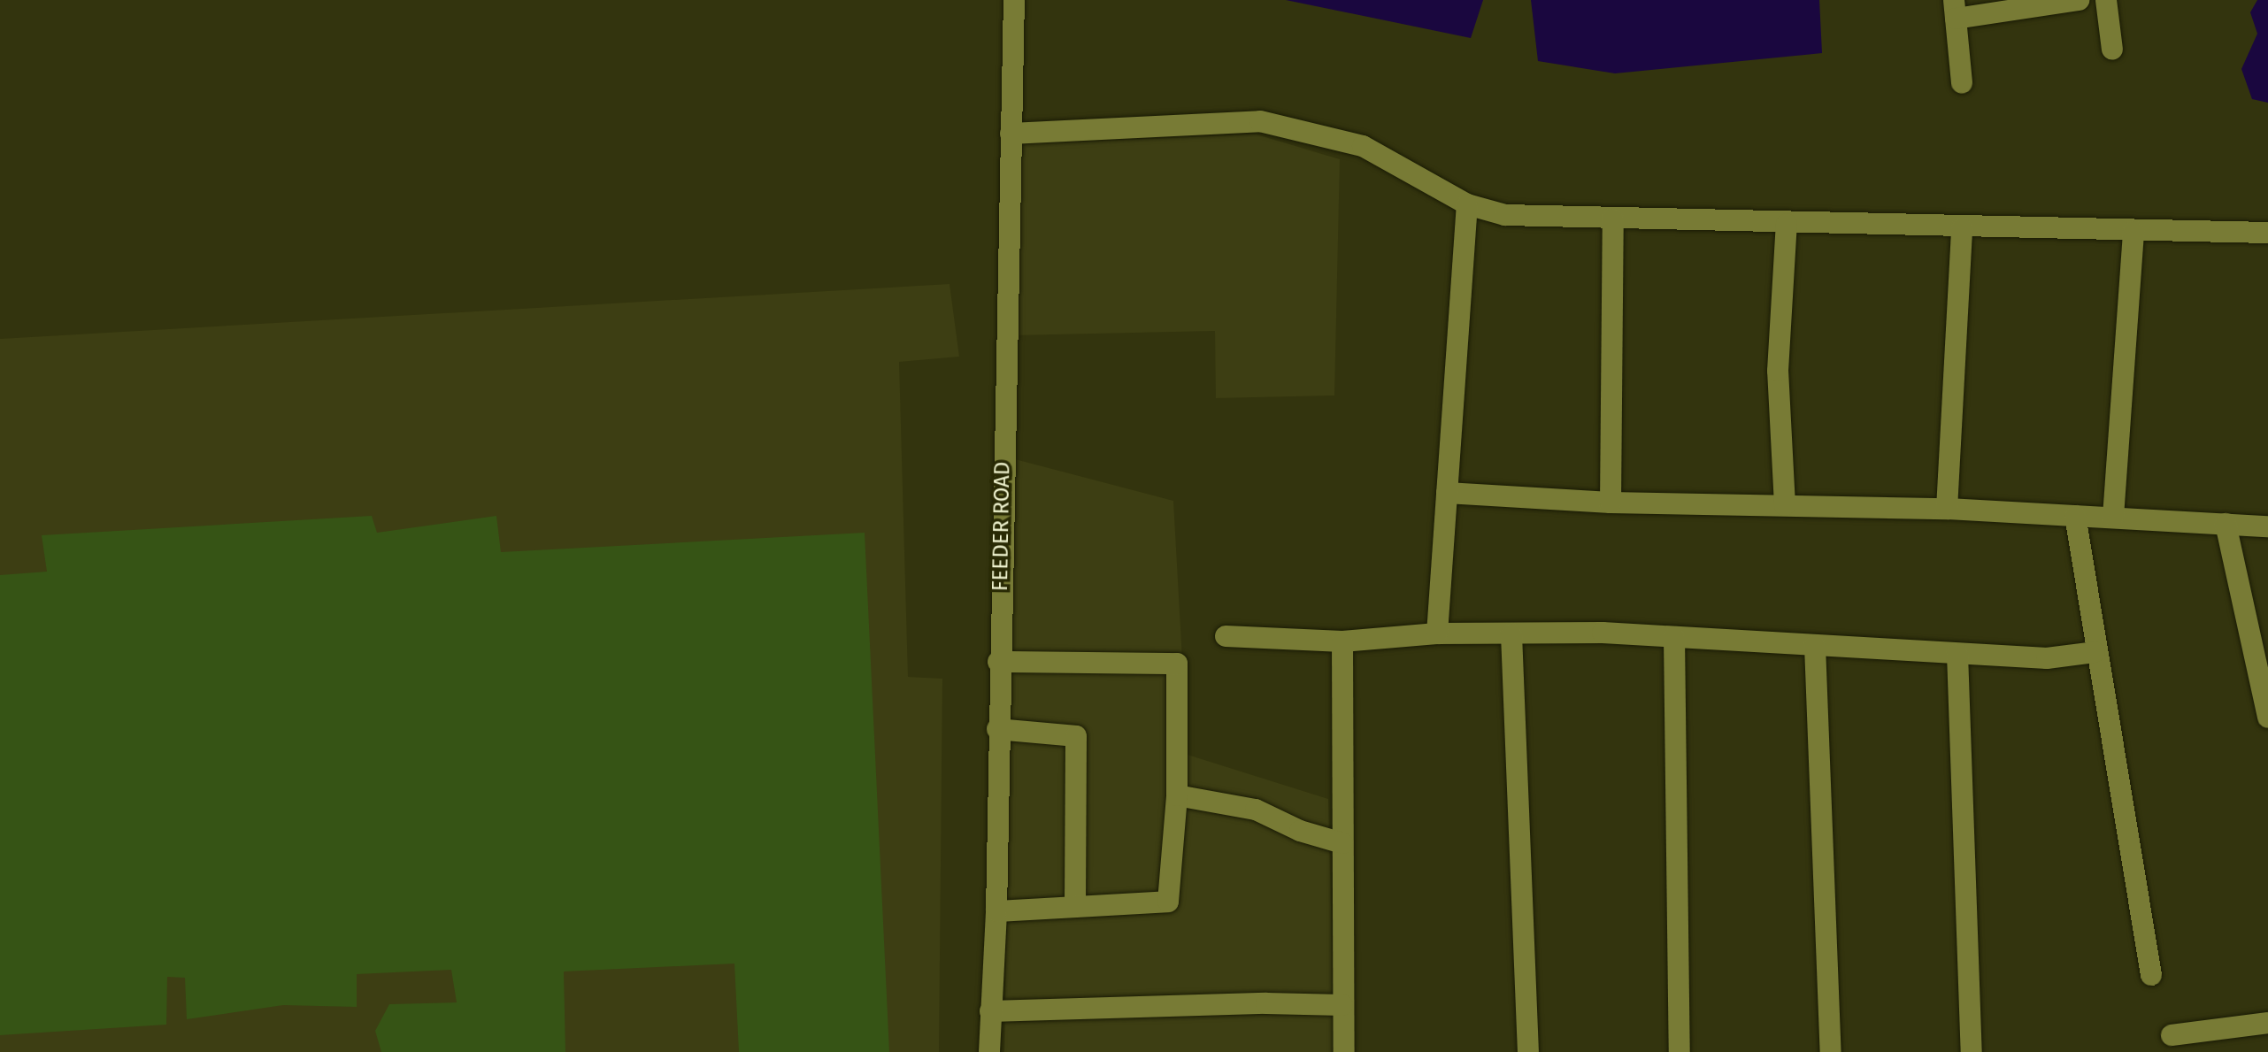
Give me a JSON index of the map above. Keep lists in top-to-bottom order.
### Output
{
  "streets": {
    "street": ["FEEDER ROAD"]
  }
}
